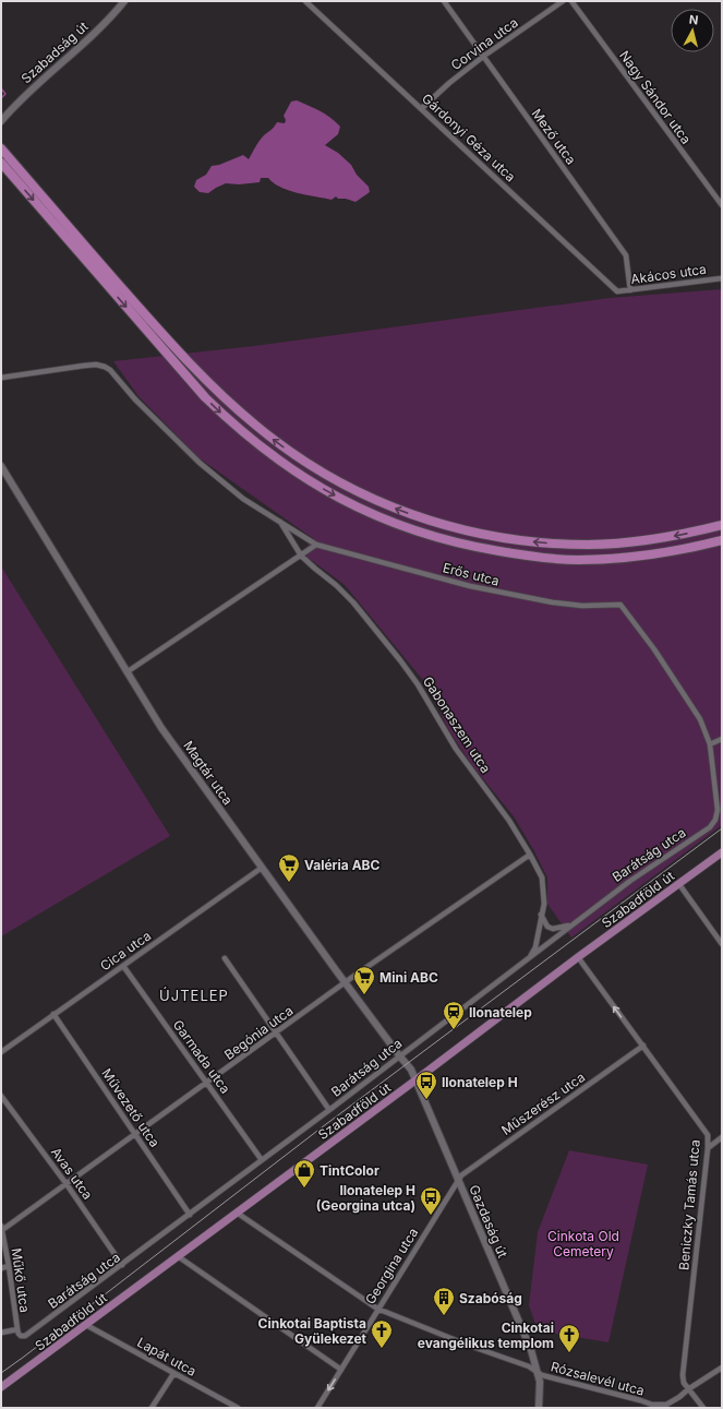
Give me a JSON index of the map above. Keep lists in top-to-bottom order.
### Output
{
  "streets": {
    "main road": ["Szabadföld út"],
    "street": [
      "Corvina utca",
      "Szabadság út",
      "Nagy Sándor utca",
      "Mező utca",
      "Gárdonyi Géza utca",
      "Akácos utca",
      "Erős utca",
      "Gabonaszem utca",
      "Magtár utca",
      "Barátság utca",
      "Cica utca",
      "Begónia utca",
      "Garmada utca",
      "Műszerész utca",
      "Művezető utca",
      "Avas utca",
      "Beniczky Tamás utca",
      "Gazdaság út",
      "Georgina utca",
      "Műkő utca",
      "Lapát utca",
      "Rózsalevél utca"
    ]
  },
  "crossings": [
    ["Corvina utca", "Mező utca"],
    ["Corvina utca", "Gárdonyi Géza utca"],
    ["Mező utca", "Akácos utca"],
    ["Gárdonyi Géza utca", "Akácos utca"],
    ["Erős utca", "Barátság utca"],
    ["Gabonaszem utca", "Barátság utca"],
    ["Gabonaszem utca", "Begónia utca"],
    ["Magtár utca", "Barátság utca"],
    ["Magtár utca", "Szabadföld út"],
    ["Magtár utca", "Cica utca"],
    ["Magtár utca", "Begónia utca"],
    ["Magtár utca", "Gazdaság út"],
    ["Barátság utca", "Garmada utca"],
    ["Barátság utca", "Művezető utca"],
    ["Barátság utca", "Avas utca"],
    ["Barátság utca", "Műkő utca"],
    ["Szabadföld út", "Beniczky Tamás utca"],
    ["Szabadföld út", "Gazdaság út"],
    ["Szabadföld út", "Lapát utca"],
    ["Szabadföld út", "Rózsalevél utca"],
    ["Cica utca", "Garmada utca"],
    ["Cica utca", "Művezető utca"],
    ["Begónia utca", "Garmada utca"],
    ["Begónia utca", "Művezető utca"],
    ["Begónia utca", "Avas utca"],
    ["Begónia utca", "Műkő utca"],
    ["Műszerész utca", "Beniczky Tamás utca"],
    ["Műszerész utca", "Gazdaság út"],
    ["Műszerész utca", "Georgina utca"],
    ["Beniczky Tamás utca", "Rózsalevél utca"],
    ["Gazdaság út", "Georgina utca"],
    ["Gazdaság út", "Rózsalevél utca"],
    ["Georgina utca", "Rózsalevél utca"]
  ],
  "districts": ["ÚJTELEP"],
  "parks": ["Cinkota Old Cemetery"],
  "places": {
    "supermarket": ["Valéria ABC", "Mini ABC"],
    "station": ["Ilonatelep"],
    "bus stop": ["Ilonatelep H", "Ilonatelep H (Georgina utca)"],
    "shop": ["TintColor"],
    "building": ["Szabóság"],
    "church": ["Cinkotai Baptista Gyülekezet", "Cinkotai evangélikus templom"]
  },
  "north": "top"
}
